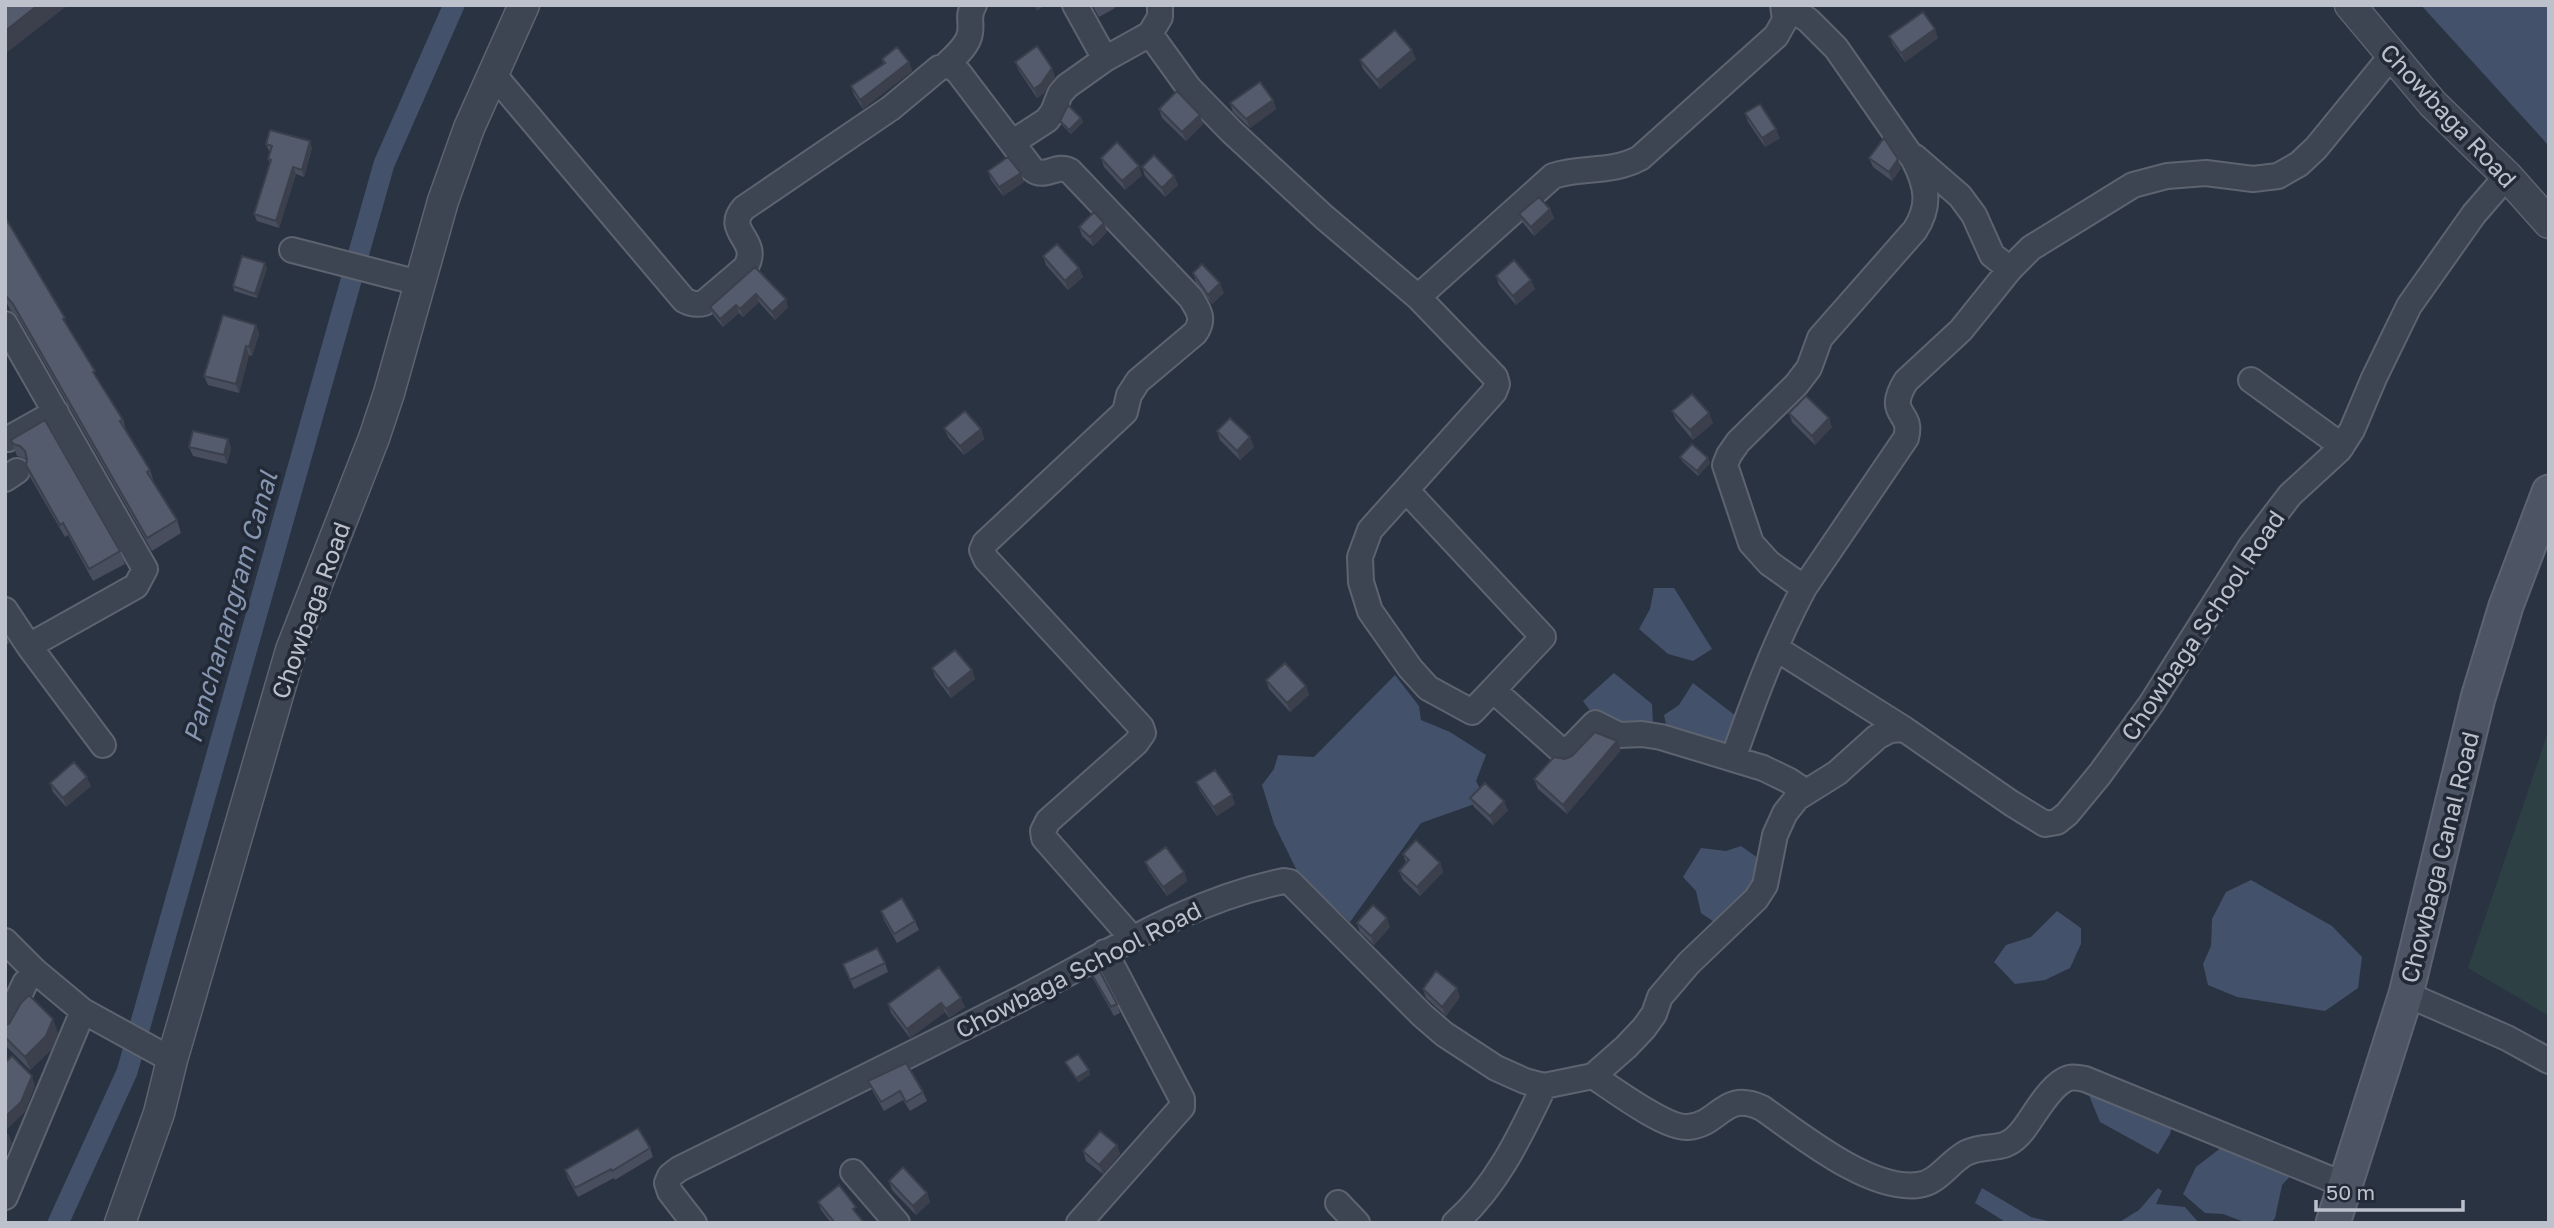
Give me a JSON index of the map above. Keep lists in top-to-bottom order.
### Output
{
  "streets": {
    "main road": ["Chowbaga Canal Road"],
    "street": ["Chowbaga Road", "Chowbaga School Road"]
  },
  "crossings": [
    ["Chowbaga Road", "Chowbaga School Road"]
  ],
  "water": ["Panchanangram Canal"],
  "scale_bar": "50 m"
}
